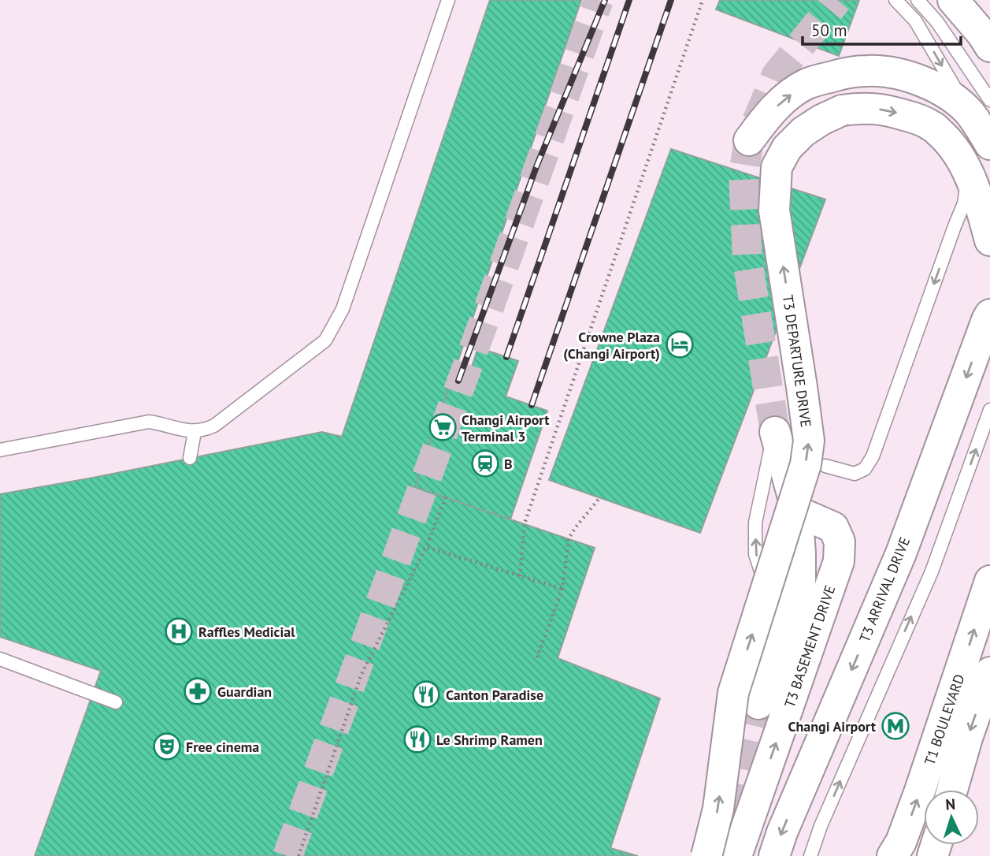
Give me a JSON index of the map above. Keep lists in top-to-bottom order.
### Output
{
  "streets": {
    "main road": [
      "T3 DEPARTURE DRIVE",
      "T3 ARRIVAL DRIVE",
      "T3 BASEMENT DRIVE",
      "T1 BOULEVARD"
    ]
  },
  "one_way": ["T3 ARRIVAL DRIVE"],
  "places": {
    "hotel": ["Crowne Plaza (Changi Airport)"],
    "supermarket": ["Changi Airport Terminal 3"],
    "station": ["B"],
    "hospital": ["Raffles Medicial"],
    "pharmacy": ["Guardian"],
    "restaurant": ["Canton Paradise", "Le Shrimp Ramen"],
    "metro station": ["Changi Airport"],
    "theatre": ["Free cinema"]
  },
  "scale_bar": "50 m",
  "north": "top"
}
